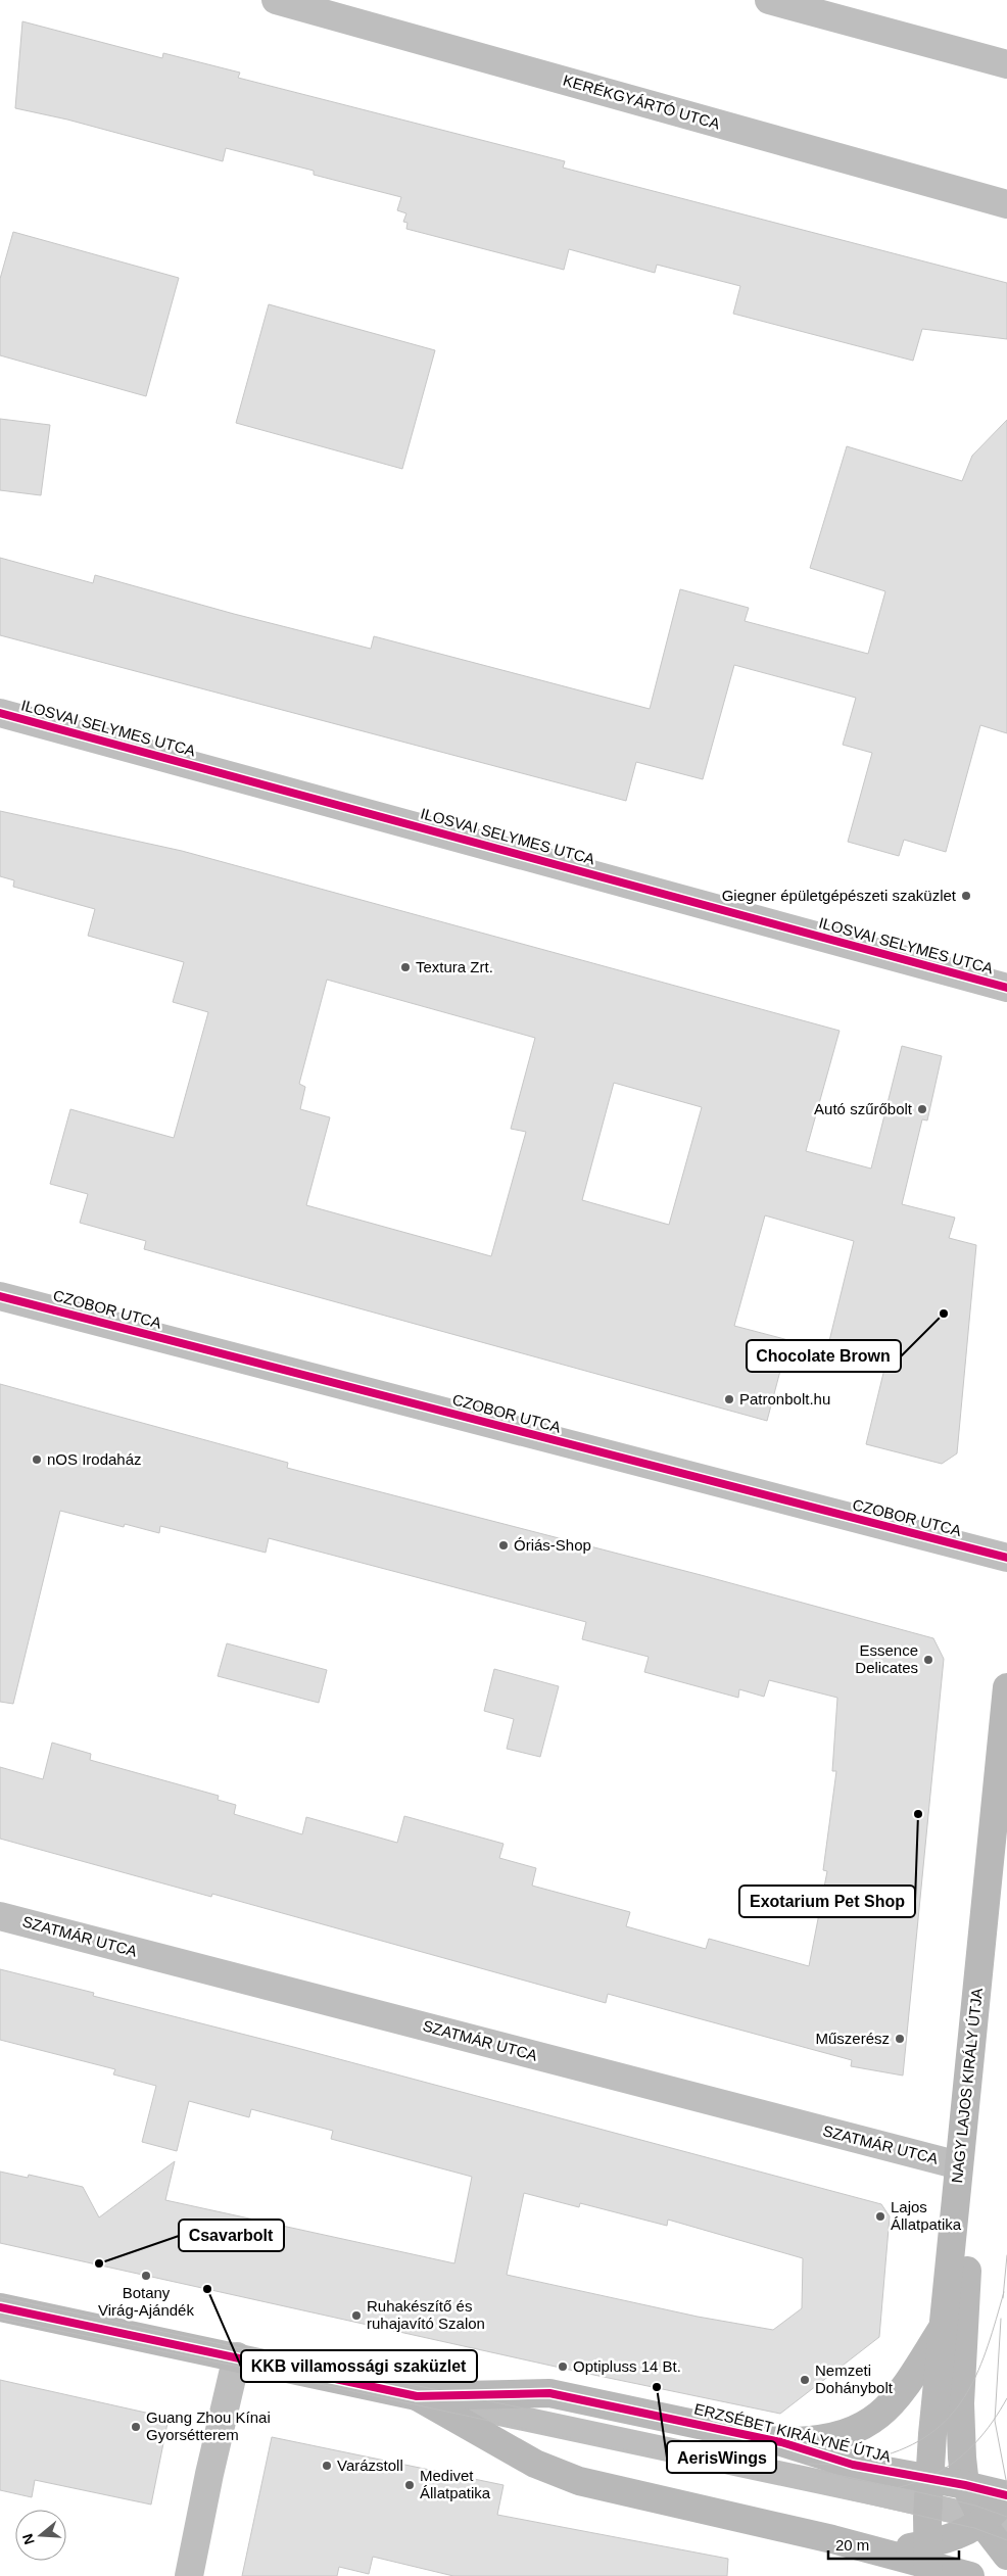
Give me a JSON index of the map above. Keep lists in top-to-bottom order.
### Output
{
  "streets": {
    "main road": ["NAGY LAJOS KIRÁLY ÚTJA", "ERZSÉBET KIRÁLYNÉ ÚTJA"],
    "street": [
      "KERÉKGYÁRTÓ UTCA",
      "ILOSVAI SELYMES UTCA",
      "CZOBOR UTCA",
      "SZATMÁR UTCA"
    ]
  },
  "crossings": [
    ["SZATMÁR UTCA", "NAGY LAJOS KIRÁLY ÚTJA"],
    ["NAGY LAJOS KIRÁLY ÚTJA", "ERZSÉBET KIRÁLYNÉ ÚTJA"]
  ],
  "places": [
    "Giegner épületgépészeti szaküzlet",
    "Textura Zrt.",
    "Autó szűrőbolt",
    "Chocolate Brown",
    "Patronbolt.hu",
    "nOS Irodaház",
    "Óriás-Shop",
    "Essence Delicates",
    "Exotarium Pet Shop",
    "Műszerész",
    "Lajos Állatpatika",
    "Csavarbolt",
    "Botany Virág-Ajándék",
    "KKB villamossági szaküzlet",
    "Ruhakészítő és ruhajavító Szalon",
    "Optipluss 14 Bt.",
    "Nemzeti Dohánybolt",
    "AerisWings",
    "Guang Zhou Kínai Gyorsétterem",
    "Varázstoll",
    "Medivet Állatpatika"
  ],
  "scale_bar": "20 m",
  "north": "left"
}
